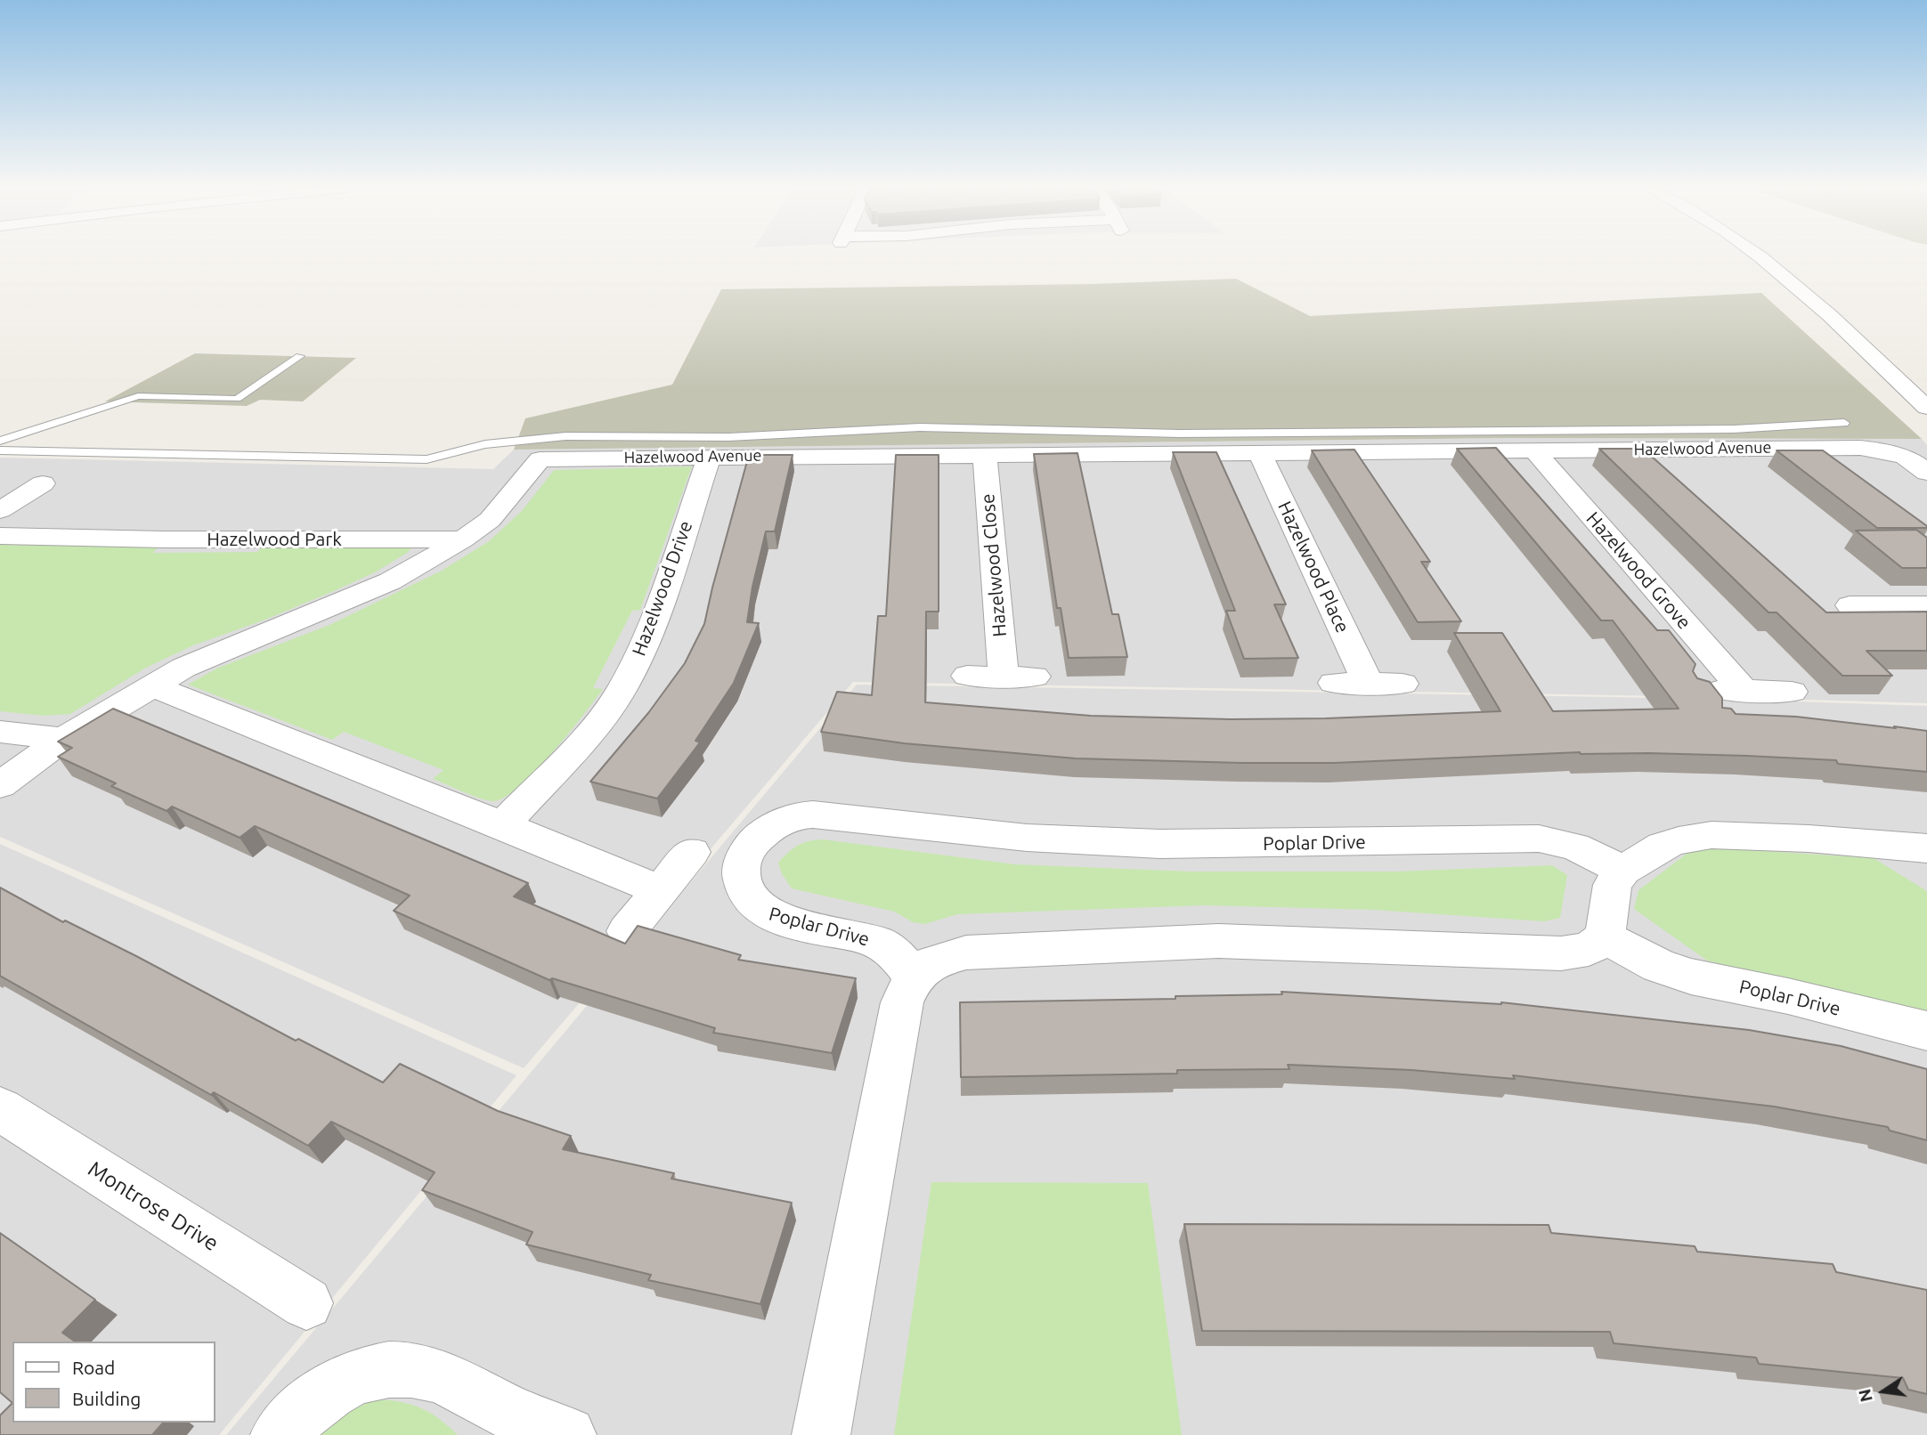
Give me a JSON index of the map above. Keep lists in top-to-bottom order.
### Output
{
  "streets": {
    "street": [
      "Hazelwood Avenue",
      "Hazelwood Park",
      "Hazelwood Close",
      "Hazelwood Place",
      "Hazelwood Grove",
      "Hazelwood Drive",
      "Poplar Drive",
      "Montrose Drive"
    ]
  },
  "crossings": [
    ["Hazelwood Avenue", "Hazelwood Park"],
    ["Hazelwood Avenue", "Hazelwood Close"],
    ["Hazelwood Avenue", "Hazelwood Place"],
    ["Hazelwood Avenue", "Hazelwood Grove"],
    ["Hazelwood Avenue", "Hazelwood Drive"]
  ],
  "legend": ["Road", "Building"],
  "north": "left"
}
